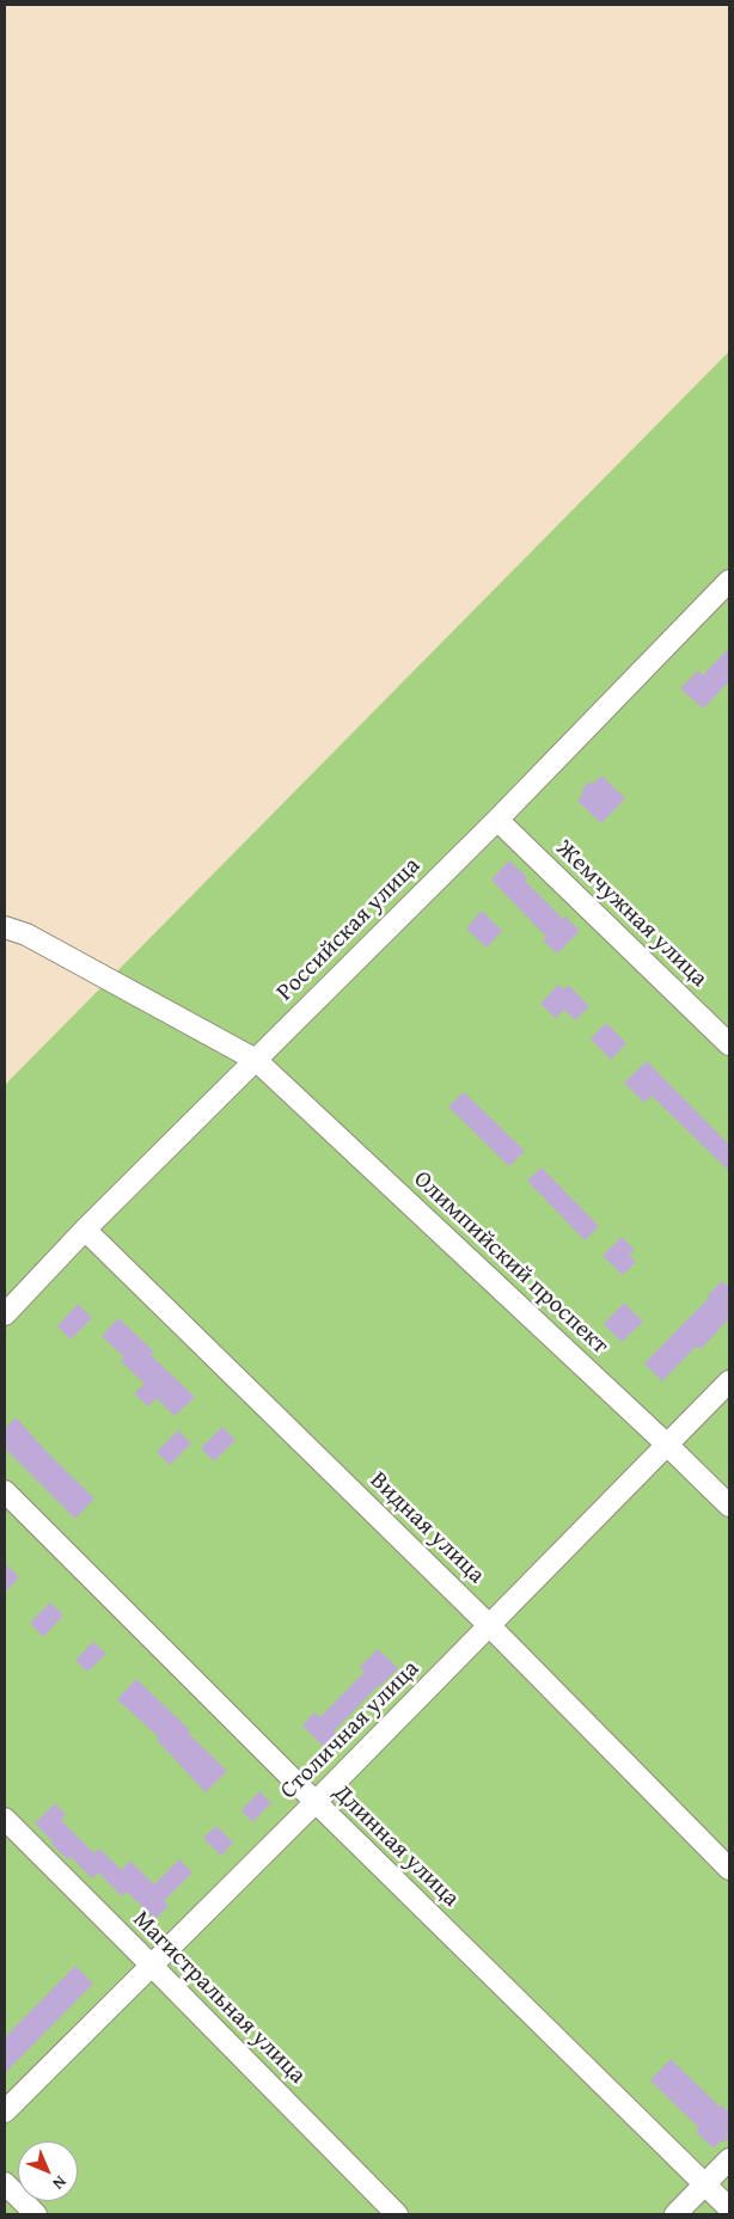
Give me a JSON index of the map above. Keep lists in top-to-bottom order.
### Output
{
  "streets": {
    "street": [
      "Жемчужная улица",
      "Российская улица",
      "Олимпийский проспект",
      "Видная улица",
      "Столичная улица",
      "Длинная улица",
      "Магистральная улица"
    ]
  },
  "crossings": [
    ["Жемчужная улица", "Российская улица"],
    ["Российская улица", "Олимпийский проспект"],
    ["Российская улица", "Видная улица"],
    ["Олимпийский проспект", "Столичная улица"],
    ["Видная улица", "Столичная улица"],
    ["Столичная улица", "Длинная улица"],
    ["Столичная улица", "Магистральная улица"]
  ],
  "north": "bottom right"
}
